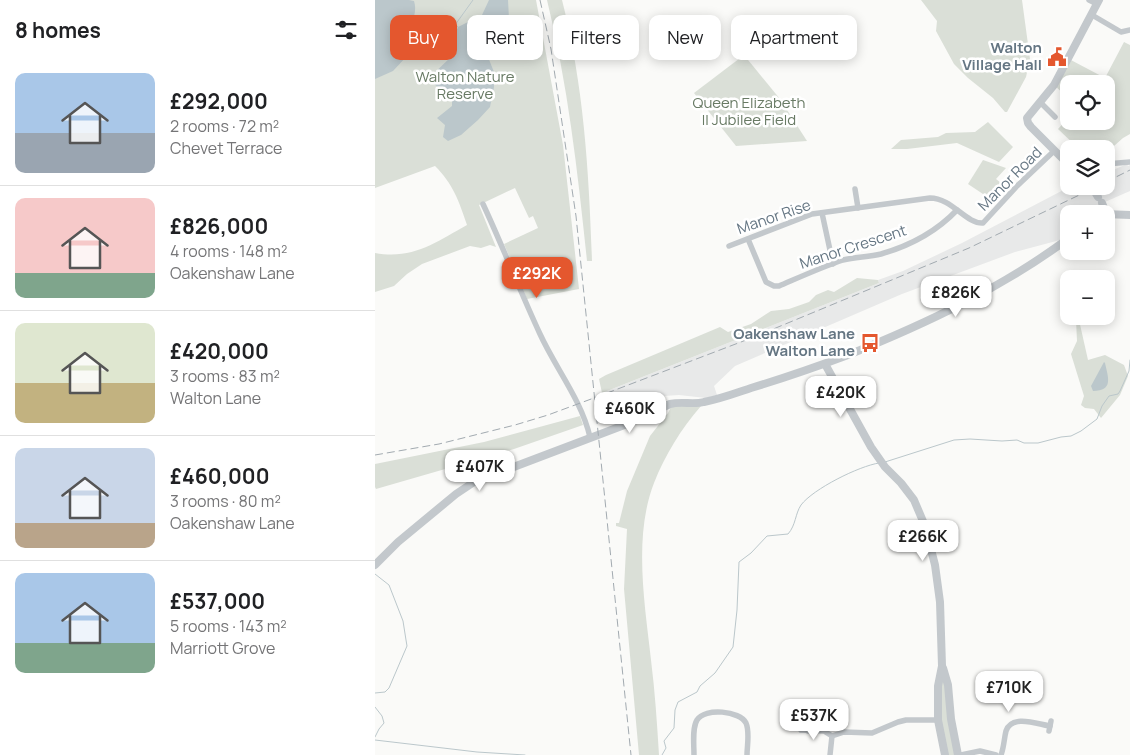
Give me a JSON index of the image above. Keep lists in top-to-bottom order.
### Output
{
  "streets": {
    "street": ["Manor Road", "Manor Rise", "Manor Crescent"]
  },
  "crossings": [
    ["Manor Road", "Manor Rise"],
    ["Manor Rise", "Manor Crescent"]
  ],
  "parks": ["Walton Nature Reserve", "Queen Elizabeth II Jubilee Field"],
  "places": {
    "public building": ["Walton Village Hall"],
    "bus stop": ["Oakenshaw Lane Walton Lane"]
  },
  "page": {
    "heading": "8 homes",
    "chip": [
      "Buy",
      "Rent",
      "Filters",
      "New",
      "Apartment"
    ],
    "list": [
      {
        "name": "£292,000",
        "note": "2 rooms · 72 m² · Chevet Terrace"
      },
      {
        "name": "£826,000",
        "note": "4 rooms · 148 m² · Oakenshaw Lane"
      },
      {
        "name": "£420,000",
        "note": "3 rooms · 83 m² · Walton Lane"
      },
      {
        "name": "£460,000",
        "note": "3 rooms · 80 m² · Oakenshaw Lane"
      },
      {
        "name": "£537,000",
        "note": "5 rooms · 143 m² · Marriott Grove"
      }
    ],
    "map_buttons": ["+", "−"],
    "price": [
      "£292K",
      "£826K",
      "£420K",
      "£460K",
      "£407K",
      "£266K",
      "£710K",
      "£537K"
    ]
  }
}
